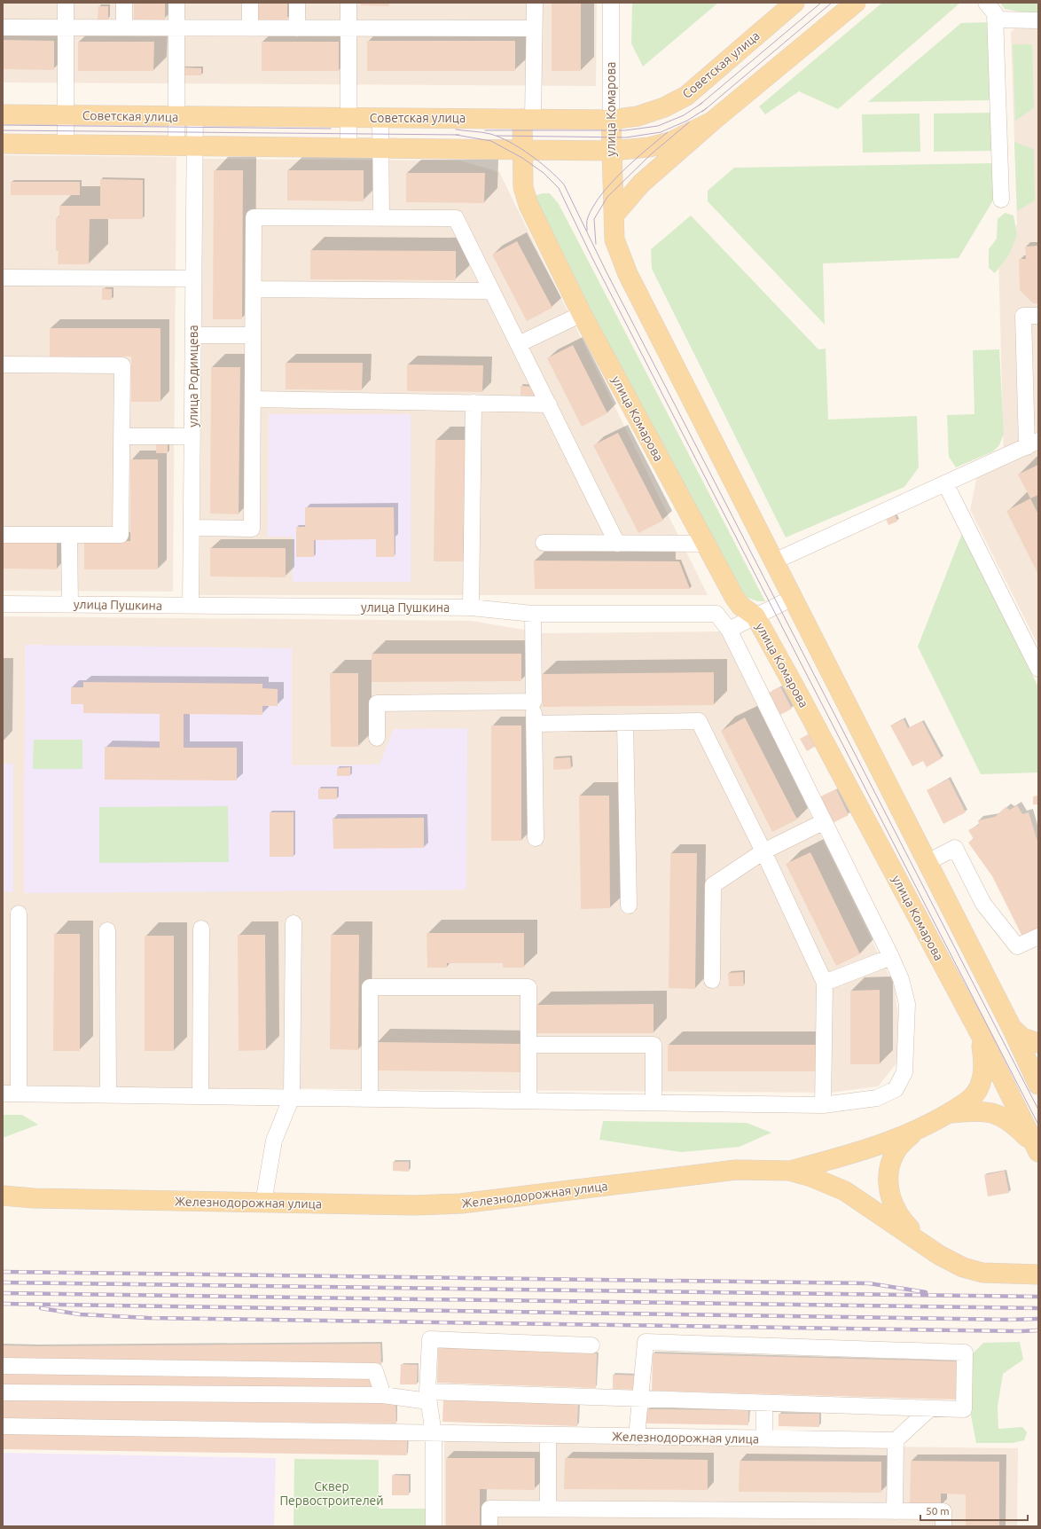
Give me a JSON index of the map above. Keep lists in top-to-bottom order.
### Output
{
  "streets": {
    "main road": ["Советская улица", "улица Комарова", "Железнодорожная улица"],
    "street": ["улица Родимцева", "улица Пушкина"]
  },
  "crossings": [
    ["Советская улица", "улица Комарова"],
    ["улица Родимцева", "улица Пушкина"]
  ],
  "parks": ["Сквер Первостроителей"],
  "scale_bar": "50 m"
}
